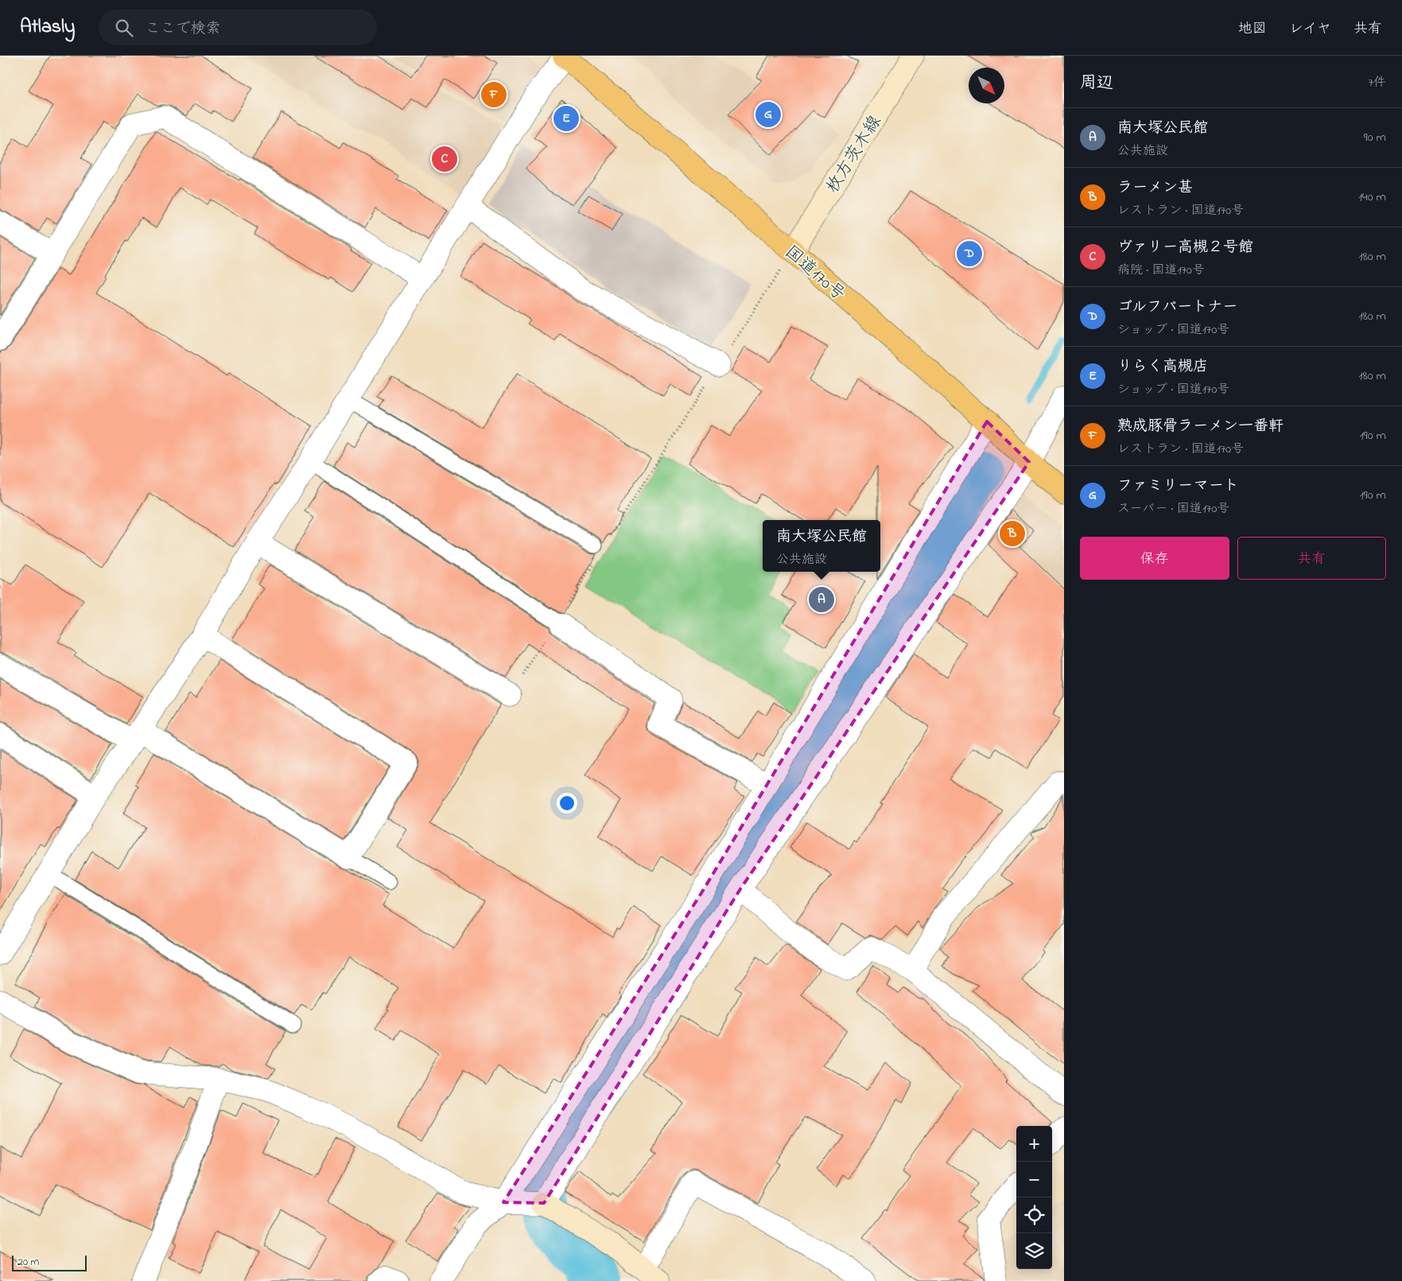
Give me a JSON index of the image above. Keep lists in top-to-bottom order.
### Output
{
  "streets": {
    "highway": ["国道170号"],
    "main road": ["枚方茨木線"]
  },
  "crossings": [
    ["枚方茨木線", "国道170号"]
  ],
  "scale_bar": "20 m",
  "north": "bottom right",
  "page": {
    "header": "Atlasly",
    "search": "ここで検索",
    "nav": ["地図", "レイヤ", "共有"],
    "heading": ["周辺", "7件"],
    "pins": [
      "F",
      "G",
      "E",
      "C",
      "D",
      "B",
      "A"
    ],
    "list": [
      {
        "mark": "A",
        "name": "南大塚公民館",
        "note": "公共施設",
        "value": "90 m"
      },
      {
        "mark": "B",
        "name": "ラーメン甚",
        "note": "レストラン · 国道170号",
        "value": "140 m"
      },
      {
        "mark": "C",
        "name": "ヴァリー高槻２号館",
        "note": "病院 · 国道170号",
        "value": "180 m"
      },
      {
        "mark": "D",
        "name": "ゴルフパートナー",
        "note": "ショップ · 国道170号",
        "value": "180 m"
      },
      {
        "mark": "E",
        "name": "りらく高槻店",
        "note": "ショップ · 国道170号",
        "value": "180 m"
      },
      {
        "mark": "F",
        "name": "熟成豚骨ラーメン一番軒",
        "note": "レストラン · 国道170号",
        "value": "190 m"
      },
      {
        "mark": "G",
        "name": "ファミリーマート",
        "note": "スーパー · 国道170号",
        "value": "190 m"
      }
    ],
    "popup": ["南大塚公民館", "公共施設"],
    "buttons": ["保存", "共有"],
    "map_buttons": ["+", "−"],
    "scale": "20 m"
  }
}
